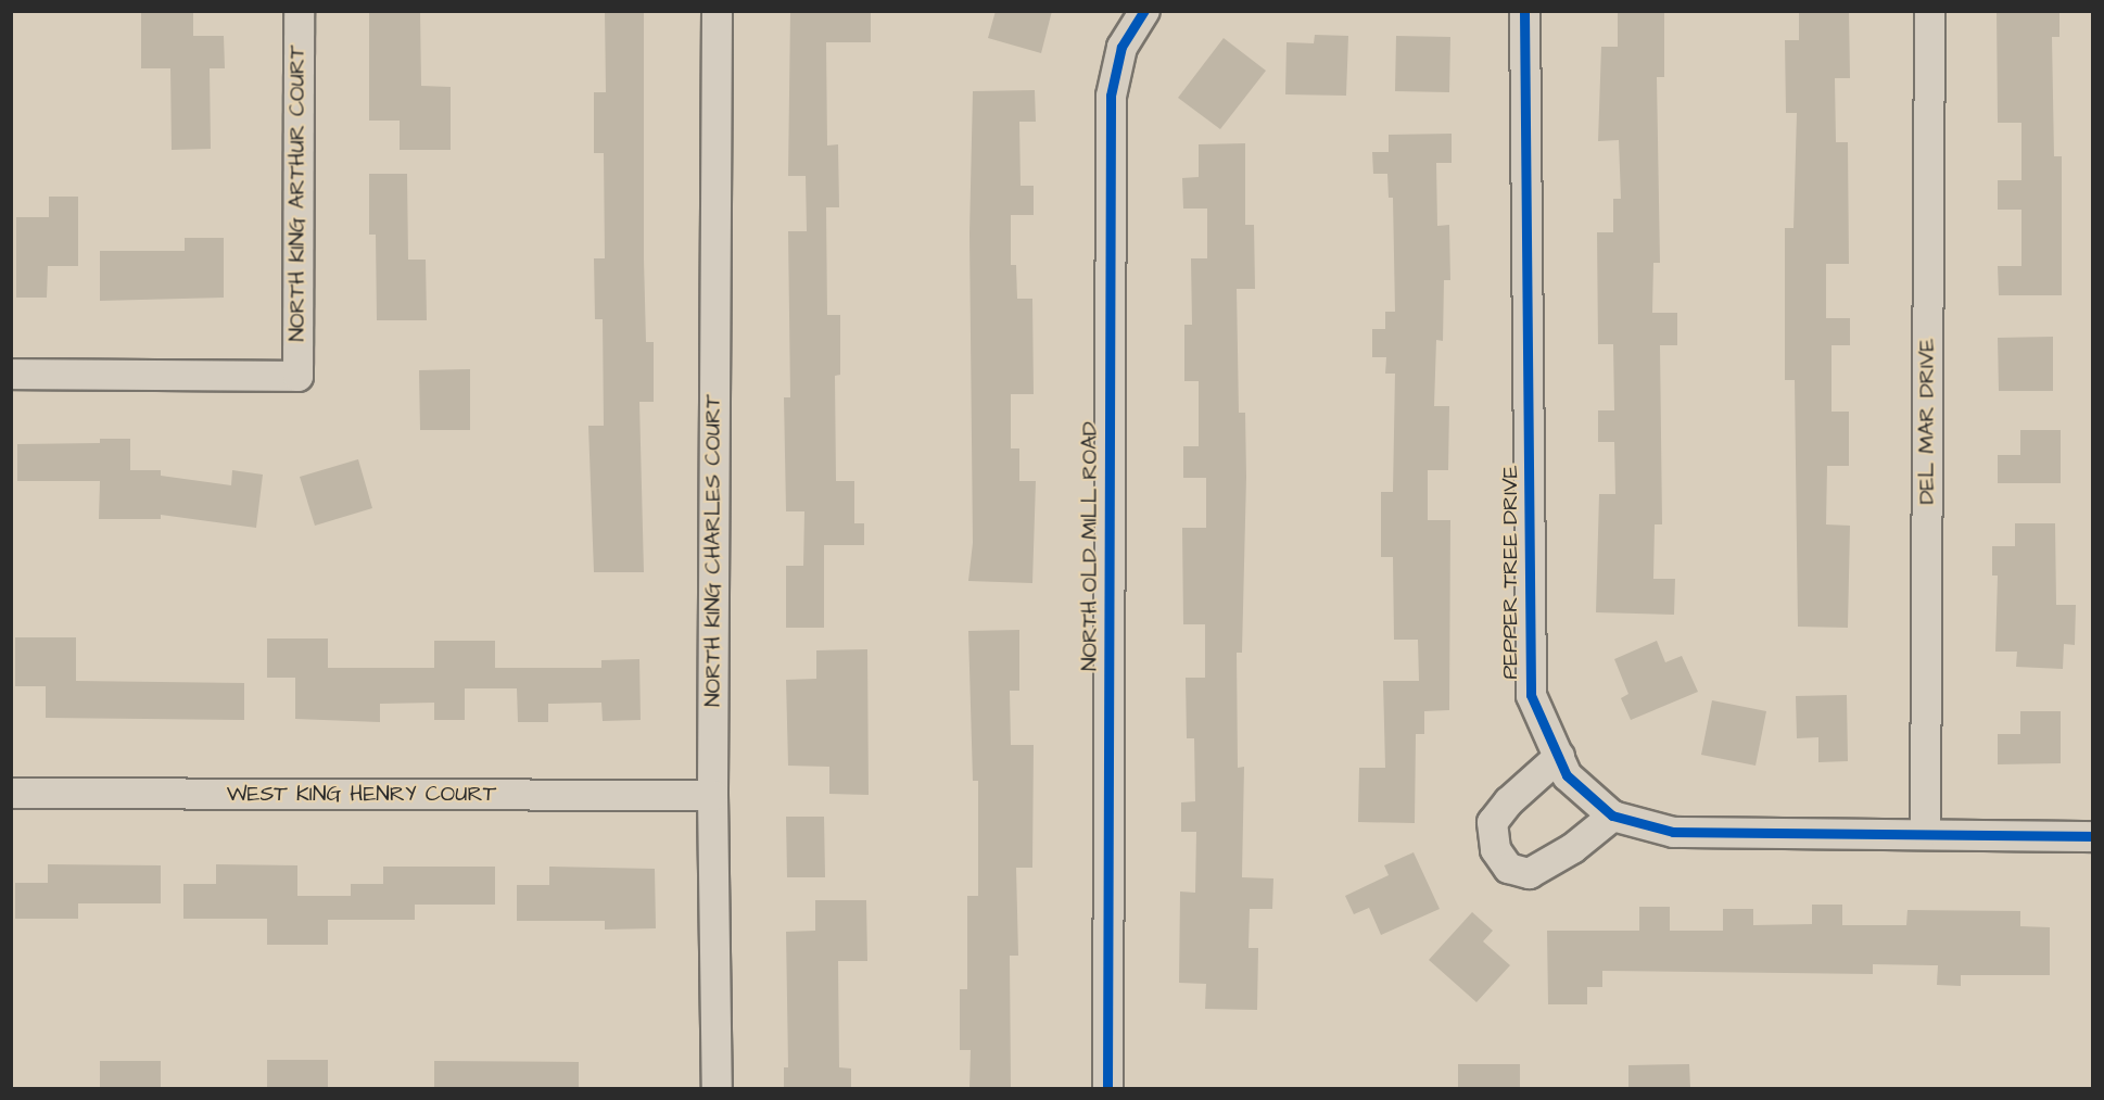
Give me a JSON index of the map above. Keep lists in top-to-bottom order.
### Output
{
  "streets": {
    "street": [
      "NORTH KING ARTHUR COURT",
      "DEL MAR DRIVE",
      "NORTH OLD MILL ROAD",
      "NORTH KING CHARLES COURT",
      "PEPPER TREE DRIVE",
      "WEST KING HENRY COURT"
    ]
  },
  "crossings": [
    ["DEL MAR DRIVE", "PEPPER TREE DRIVE"],
    ["NORTH KING CHARLES COURT", "WEST KING HENRY COURT"]
  ]
}
